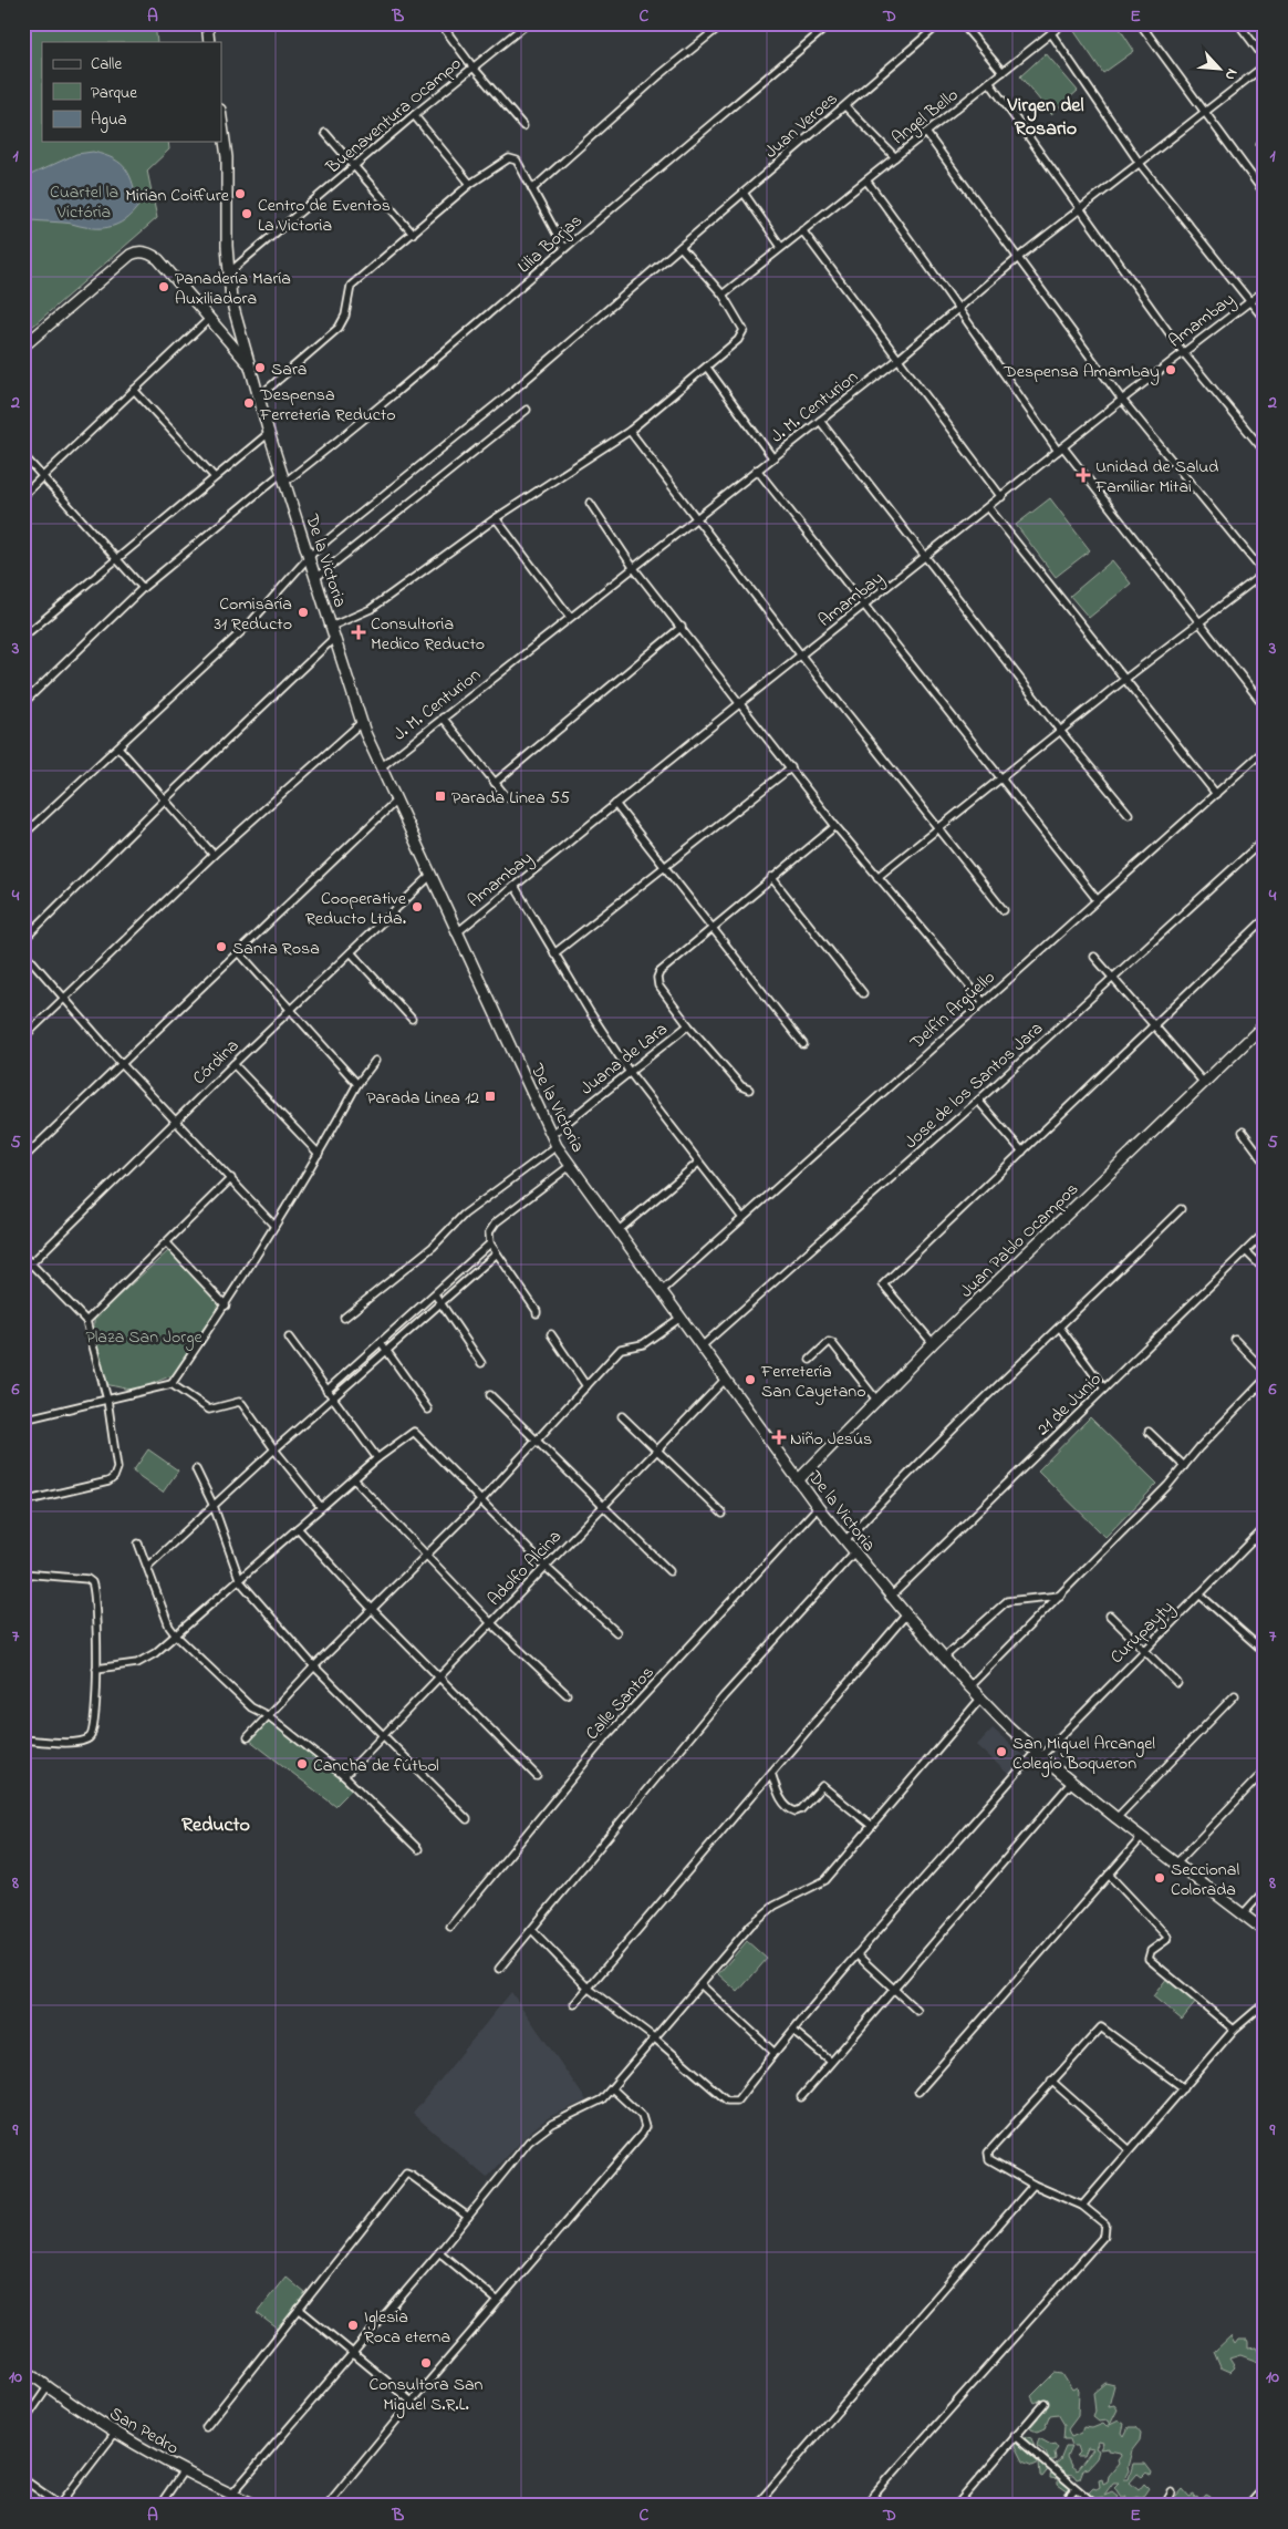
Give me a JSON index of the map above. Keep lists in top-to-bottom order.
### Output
{
  "streets": {
    "main road": ["De la Victoria", "Juan Pablo Ocampos", "San Pedro"],
    "street": [
      "Buenaventura Ocampo",
      "Angel Bello",
      "Juan Veroes",
      "Lilia Borjas",
      "Amambay",
      "J. M. Centurion",
      "Delfín Argüello",
      "Juana de Lara",
      "Córdina",
      "Jose de los Santos Jara",
      "21 de Junio",
      "Adolfo Alcina",
      "Curupayty",
      "Calle Santos"
    ]
  },
  "crossings": [
    ["Buenaventura Ocampo", "De la Victoria"],
    ["Juan Veroes", "De la Victoria"],
    ["Lilia Borjas", "De la Victoria"],
    ["Amambay", "De la Victoria"],
    ["J. M. Centurion", "De la Victoria"],
    ["De la Victoria", "Delfín Argüello"],
    ["De la Victoria", "Juana de Lara"],
    ["De la Victoria", "Córdina"],
    ["De la Victoria", "Jose de los Santos Jara"],
    ["De la Victoria", "Juan Pablo Ocampos"],
    ["De la Victoria", "21 de Junio"],
    ["De la Victoria", "Adolfo Alcina"],
    ["De la Victoria", "Curupayty"],
    ["De la Victoria", "Calle Santos"]
  ],
  "districts": ["Virgen del Rosario", "Reducto"],
  "parks": ["Cuartel la Victória", "Plaza San Jorge"],
  "places": {
    "other": [
      "Mirian Coiffure",
      "Centro de Eventos La Victoria",
      "Panadería María Auxiliadora",
      "Sara",
      "Despensa Amambay",
      "Despensa Ferretería Reducto",
      "Comisaría 31 Reducto",
      "Cooperative Reducto Ltda.",
      "Santa Rosa",
      "Ferretería San Cayetano",
      "San Miguel Arcangel Colegio Boqueron",
      "Cancha de fútbol",
      "Seccional Colorada",
      "Iglesia Roca eterna",
      "Consultora San Miguel S.R.L."
    ],
    "health": ["Unidad de Salud Familiar Mitai", "Consultoria Medico Reducto", "Niño Jesús"],
    "transit": ["Parada Linea 55", "Parada Linea 12"]
  },
  "legend": ["Calle", "Parque", "Agua"],
  "north": "bottom right",
  "grid": {
    "columns": [
      "A",
      "B",
      "C",
      "D",
      "E"
    ],
    "rows": [
      "1",
      "2",
      "3",
      "4",
      "5",
      "6",
      "7",
      "8",
      "9",
      "10"
    ]
  }
}
